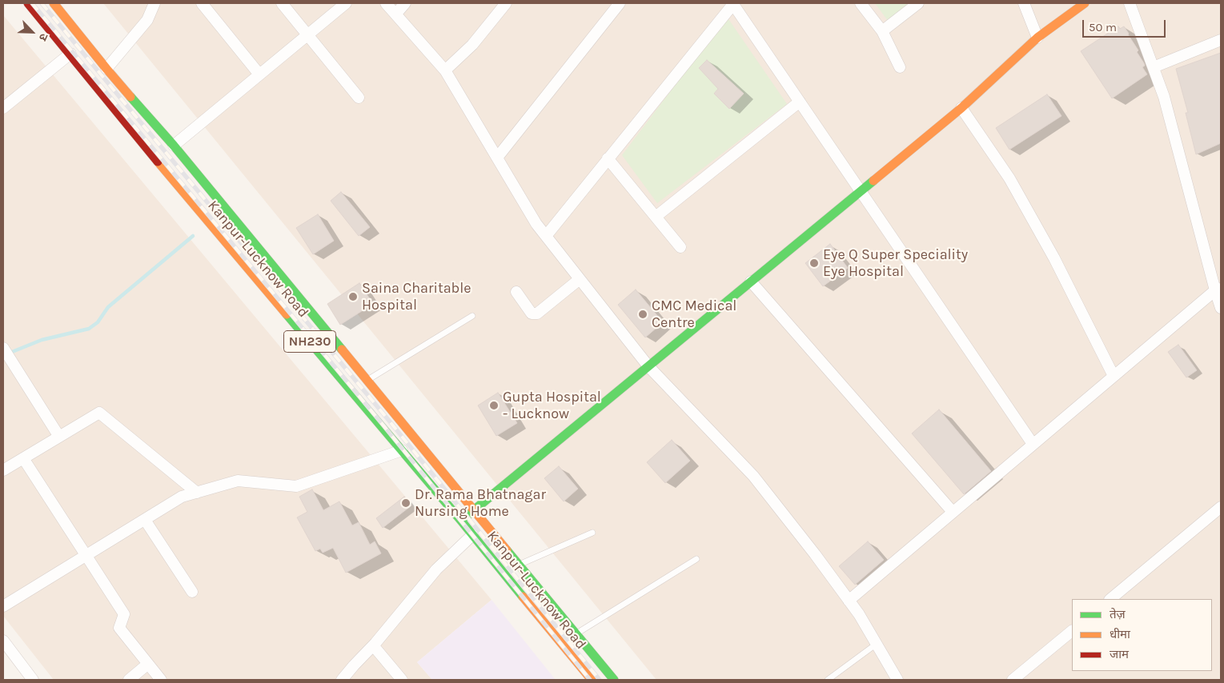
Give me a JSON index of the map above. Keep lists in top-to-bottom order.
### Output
{
  "streets": {
    "main road": ["Kanpur-Lucknow Road", "NH230"]
  },
  "places": [
    "Eye Q Super Speciality Eye Hospital",
    "Saina Charitable Hospital",
    "CMC Medical Centre",
    "Gupta Hospital - Lucknow",
    "Dr. Rama Bhatnagar Nursing Home"
  ],
  "legend": ["तेज़", "धीमा", "जाम"],
  "scale_bar": "50 m",
  "north": "bottom right"
}
